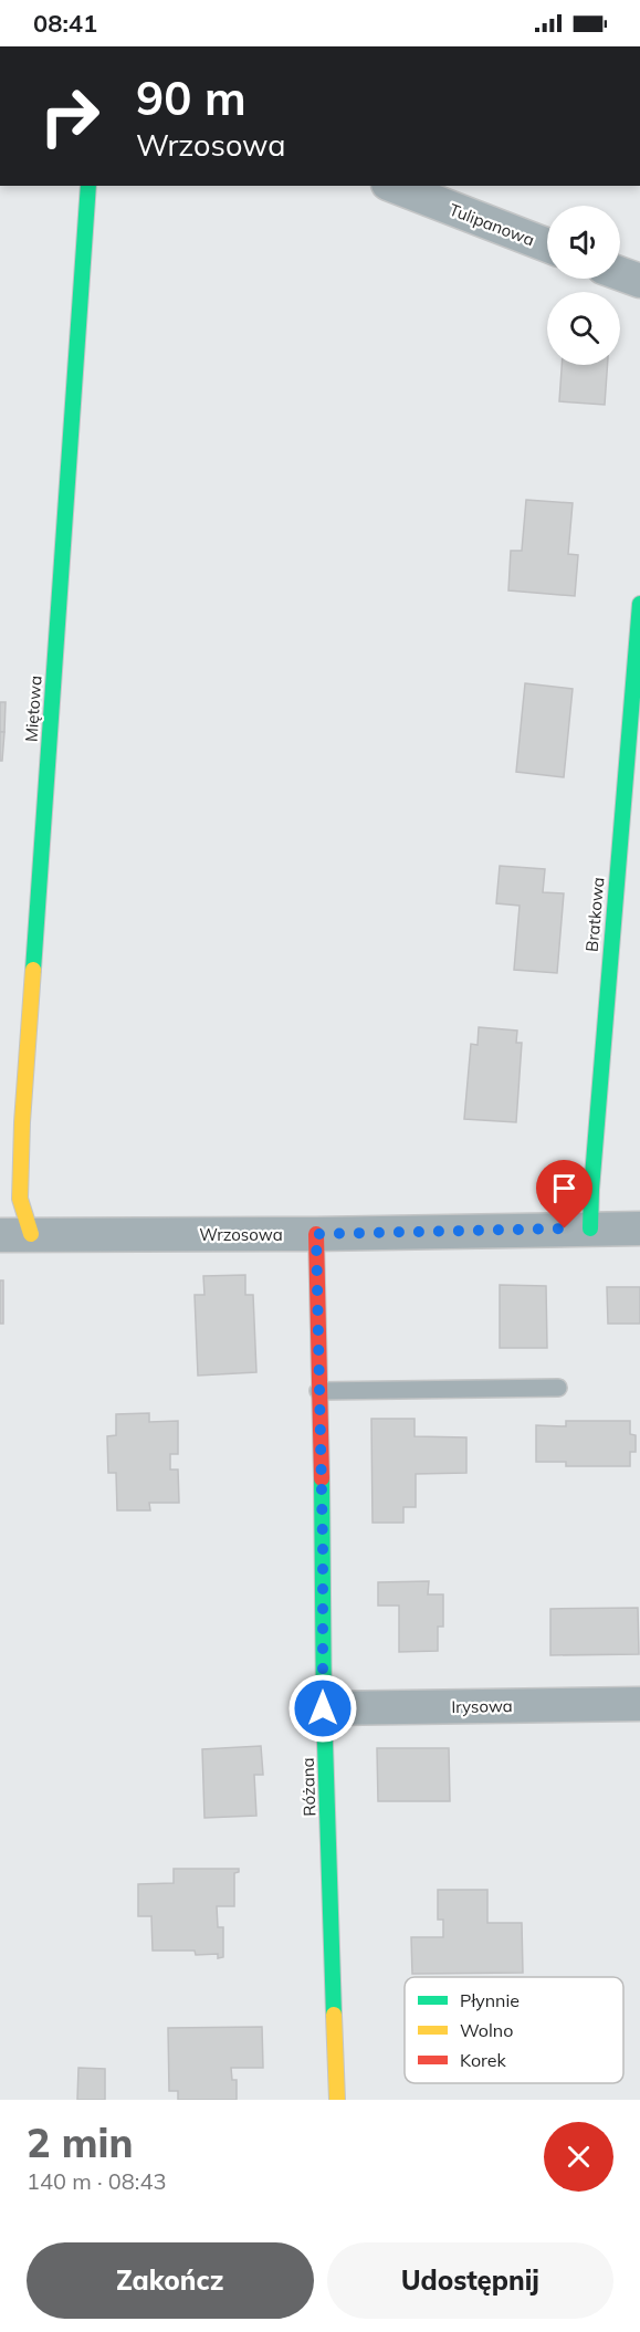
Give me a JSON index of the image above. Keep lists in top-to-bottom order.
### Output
{
  "streets": {
    "street": [
      "Tulipanowa",
      "Miętowa",
      "Bratkowa",
      "Wrzosowa",
      "Irysowa",
      "Różana"
    ]
  },
  "crossings": [
    ["Miętowa", "Wrzosowa"],
    ["Bratkowa", "Wrzosowa"],
    ["Wrzosowa", "Różana"],
    ["Irysowa", "Różana"]
  ],
  "legend": ["Płynnie", "Wolno", "Korek"],
  "page": {
    "status": "08:41",
    "turn": ["90 m", "Wrzosowa"],
    "heading": ["2 min", "140 m · 08:43"],
    "buttons": ["Zakończ", "Udostępnij"]
  }
}
